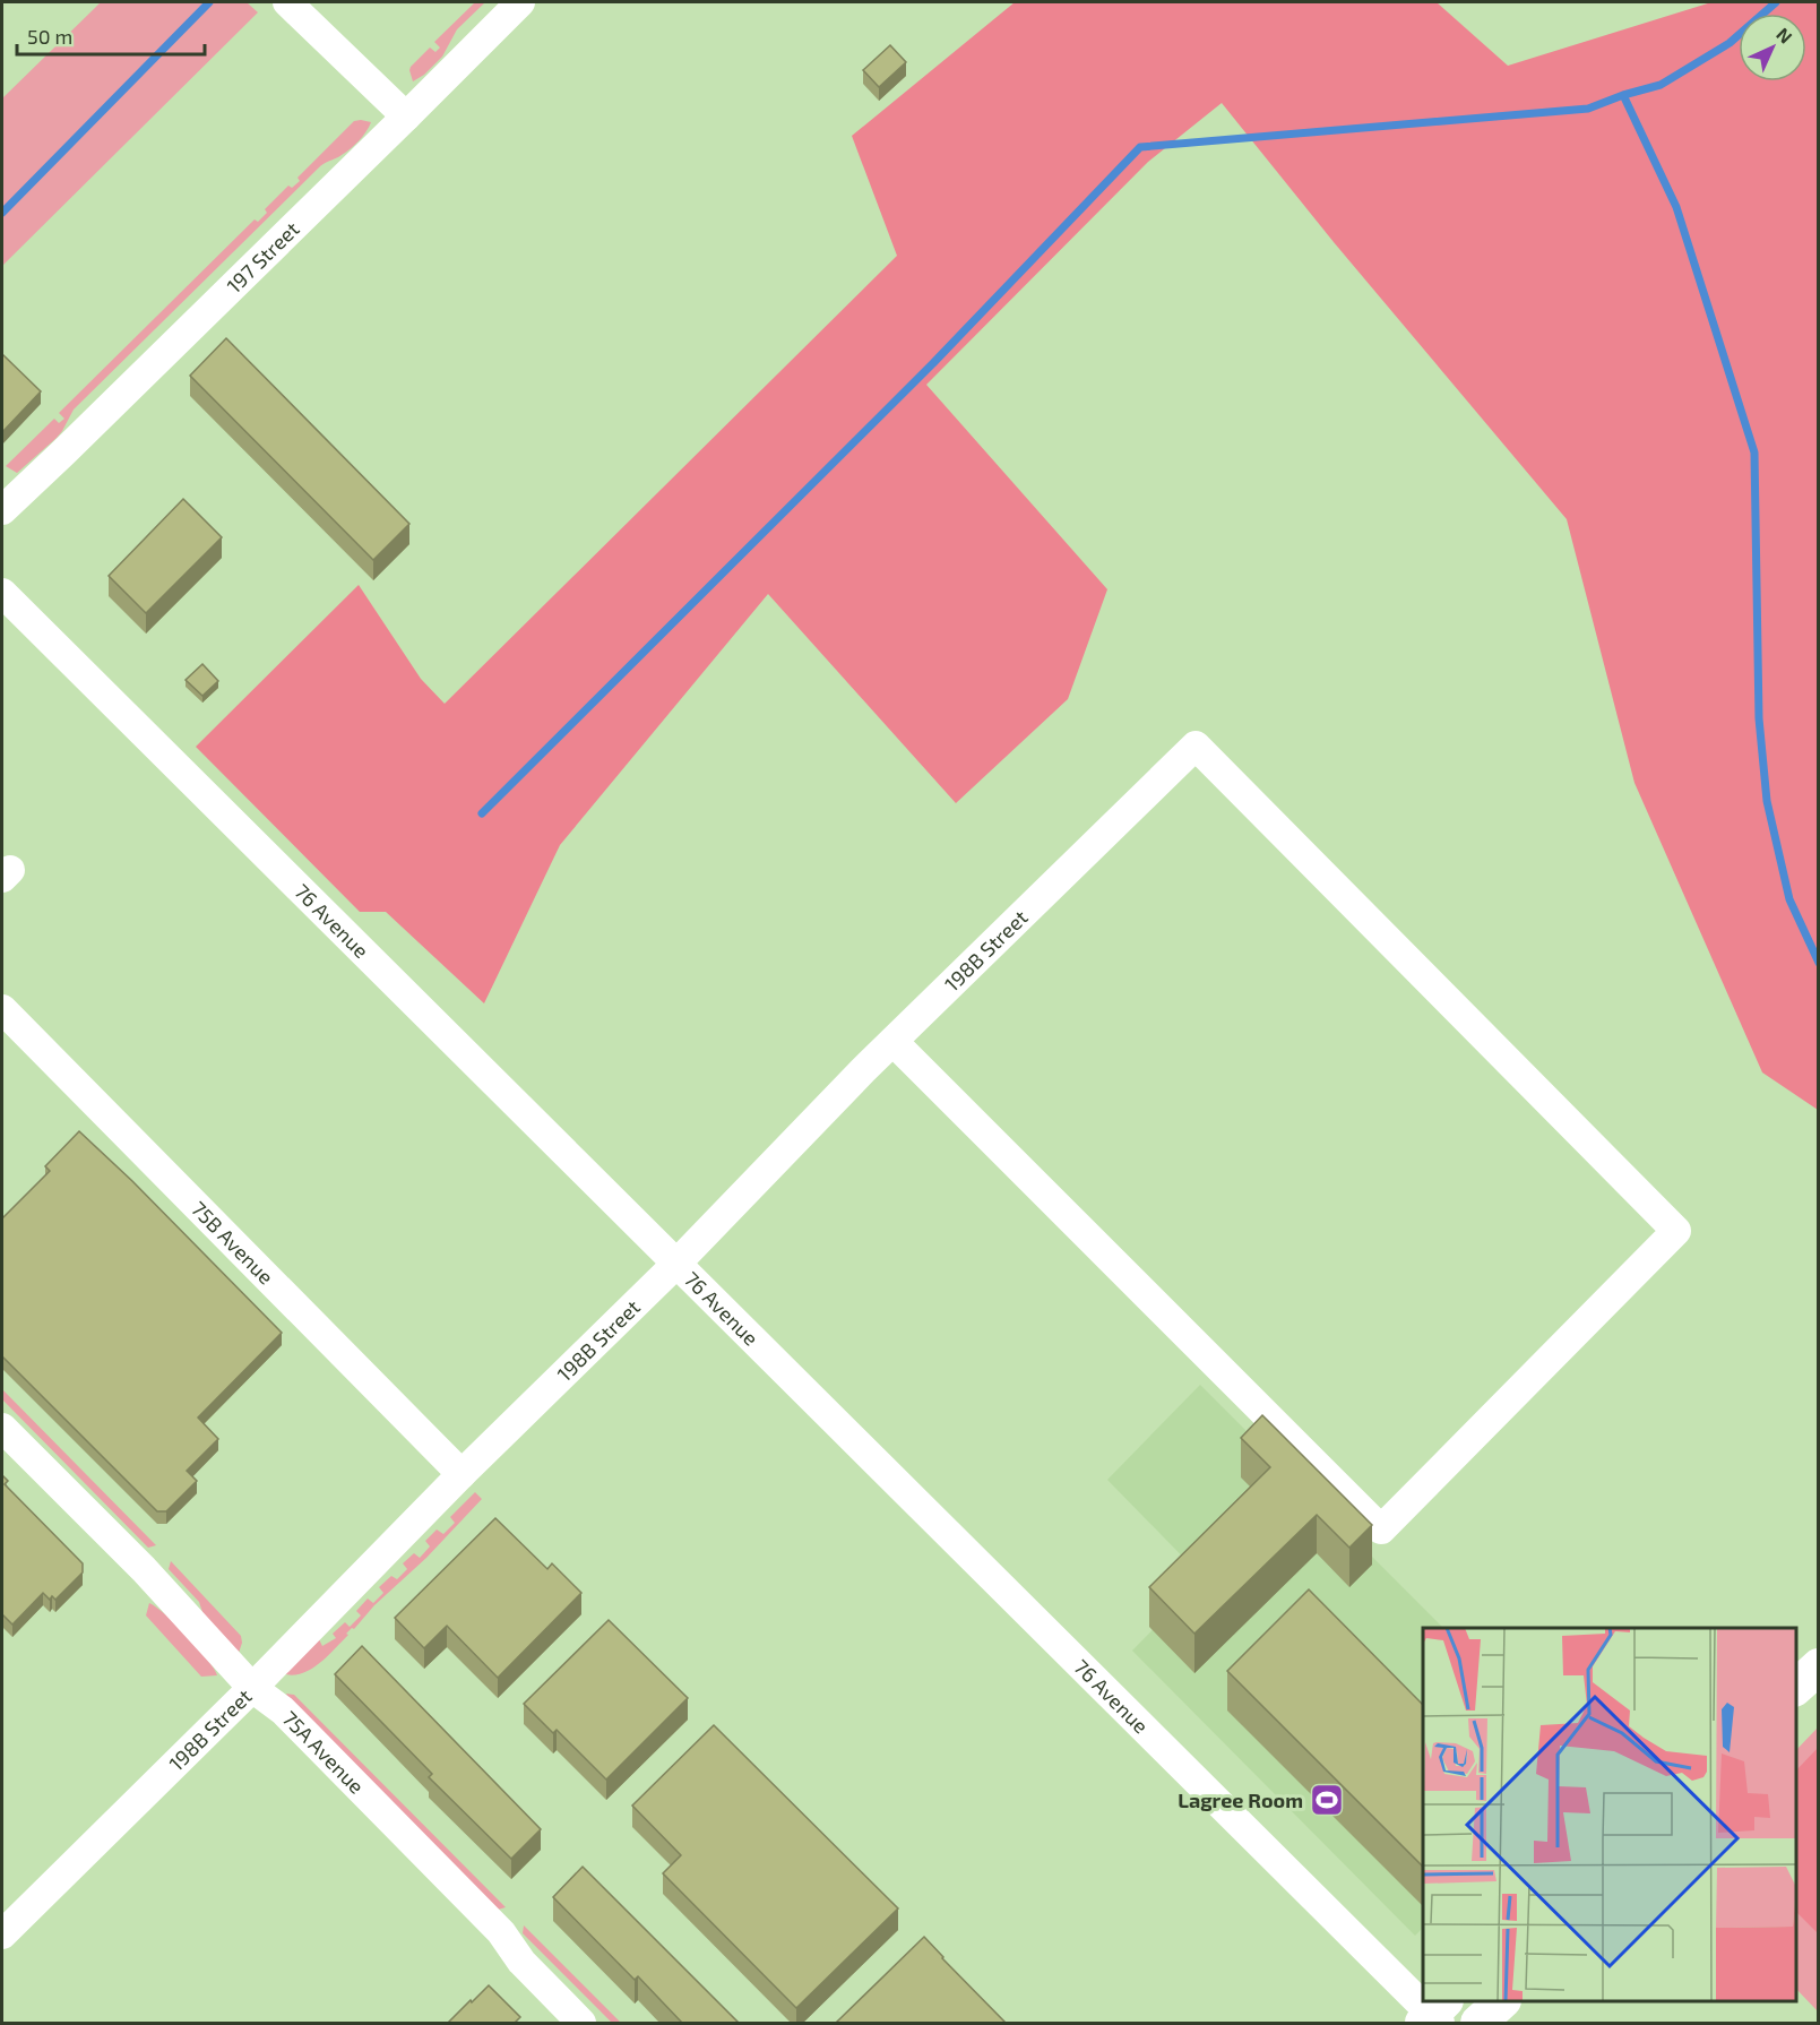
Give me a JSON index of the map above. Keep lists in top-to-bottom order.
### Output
{
  "streets": {
    "street": [
      "197 Street",
      "76 Avenue",
      "198B Street",
      "75B Avenue",
      "75A Avenue"
    ]
  },
  "crossings": [
    ["76 Avenue", "198B Street"],
    ["198B Street", "75B Avenue"],
    ["198B Street", "75A Avenue"]
  ],
  "places": {
    "sports": ["Lagree Room"]
  },
  "scale_bar": "50 m",
  "north": "top right"
}
